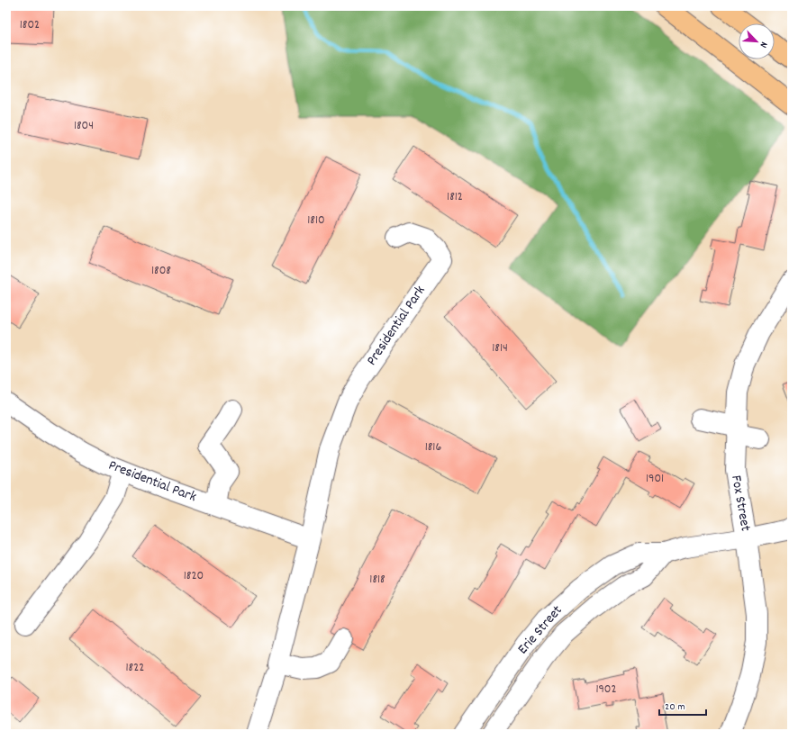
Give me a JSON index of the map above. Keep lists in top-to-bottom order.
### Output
{
  "streets": {
    "street": ["Presidential Park", "Fox Street", "Erie Street"]
  },
  "crossings": [
    ["Fox Street", "Erie Street"]
  ],
  "house_numbers": [
    "1802",
    "1804",
    "1812",
    "1810",
    "1808",
    "1814",
    "1816",
    "1901",
    "1820",
    "1818",
    "1822",
    "1902"
  ],
  "scale_bar": "20 m",
  "north": "bottom right"
}
